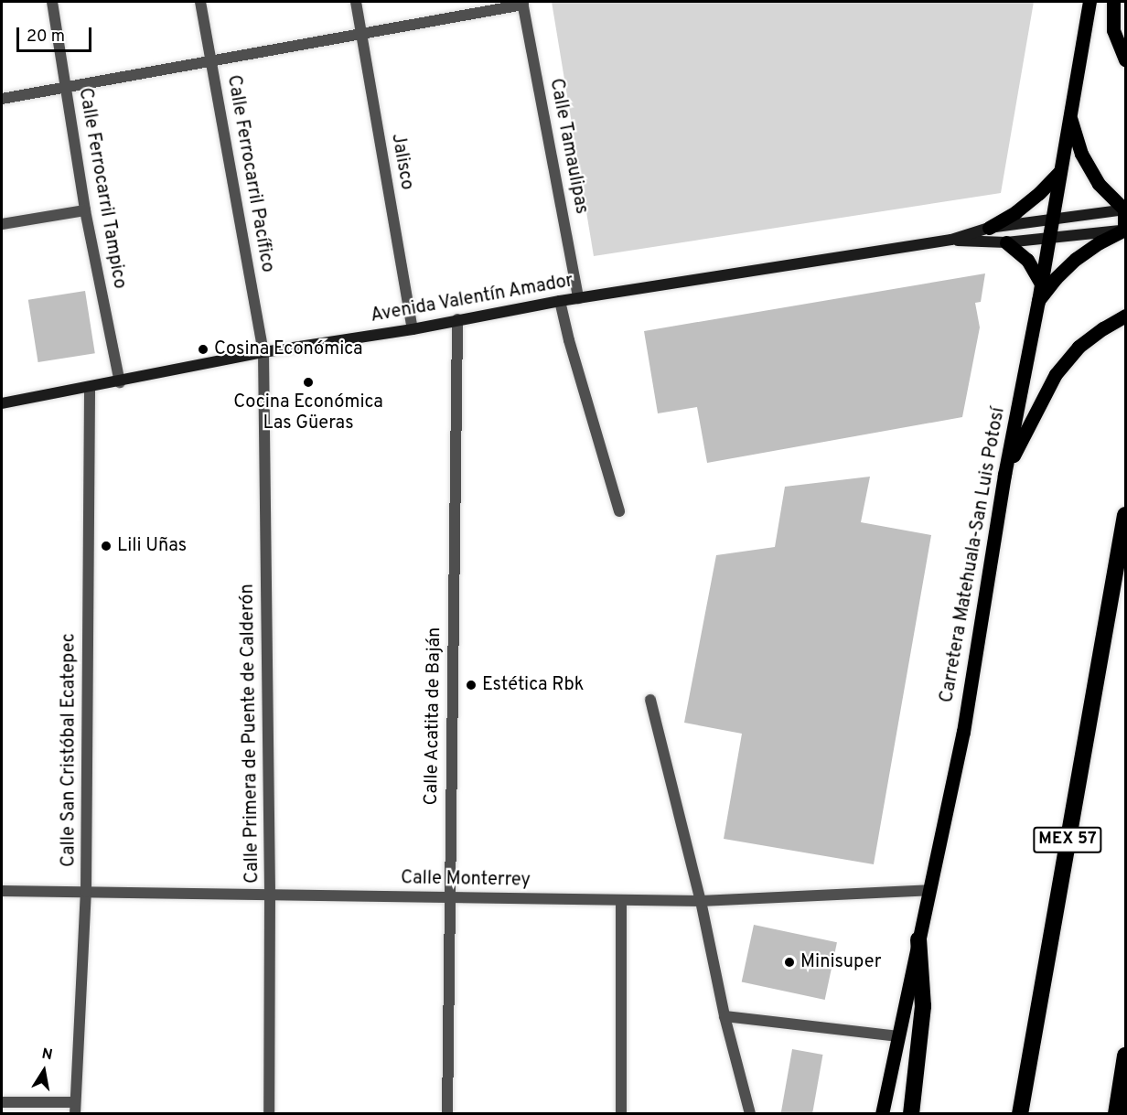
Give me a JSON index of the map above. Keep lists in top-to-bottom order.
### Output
{
  "streets": {
    "highway": ["MEX 57"],
    "main road": ["Carretera Matehuala-San Luis Potosí"],
    "street": [
      "Calle Tamaulipas",
      "Jalisco",
      "Calle Ferrocarril Pacífico",
      "Calle Ferrocarril Tampico",
      "Avenida Valentín Amador",
      "Calle Acatita de Baján",
      "Calle Primera de Puente de Calderón",
      "Calle San Cristóbal Ecatepec",
      "Calle Monterrey"
    ]
  },
  "crossings": [
    ["Calle Tamaulipas", "Avenida Valentín Amador"],
    ["Jalisco", "Avenida Valentín Amador"],
    ["Calle Ferrocarril Pacífico", "Avenida Valentín Amador"],
    ["Calle Ferrocarril Pacífico", "Calle Primera de Puente de Calderón"],
    ["Calle Ferrocarril Tampico", "Avenida Valentín Amador"],
    ["Avenida Valentín Amador", "Carretera Matehuala-San Luis Potosí"],
    ["Avenida Valentín Amador", "Calle Acatita de Baján"],
    ["Avenida Valentín Amador", "Calle Primera de Puente de Calderón"],
    ["Avenida Valentín Amador", "Calle San Cristóbal Ecatepec"],
    ["Carretera Matehuala-San Luis Potosí", "Calle Monterrey"],
    ["Calle Acatita de Baján", "Calle Monterrey"],
    ["Calle Primera de Puente de Calderón", "Calle Monterrey"],
    ["Calle San Cristóbal Ecatepec", "Calle Monterrey"]
  ],
  "places": [
    "Cosina Económica",
    "Cocina Económica Las Güeras",
    "Lili Uñas",
    "Estética Rbk",
    "Minisuper"
  ],
  "scale_bar": "20 m",
  "north": "top"
}
